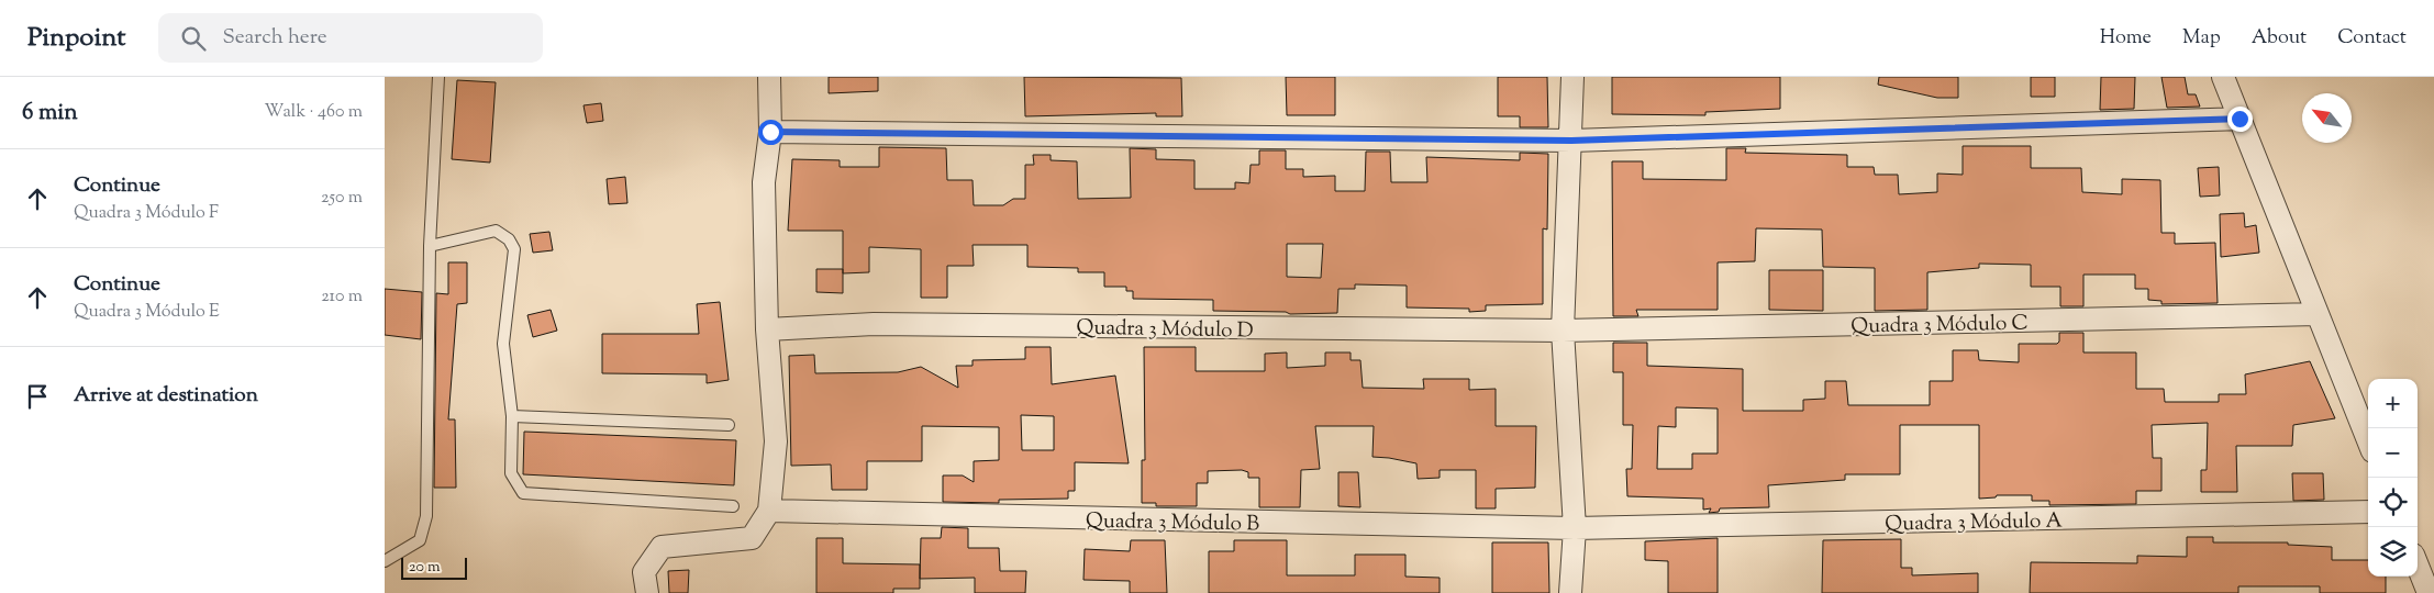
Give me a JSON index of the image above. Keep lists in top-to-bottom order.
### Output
{
  "streets": {
    "street": [
      "Quadra 3 Módulo C",
      "Quadra 3 Módulo D",
      "Quadra 3 Módulo B",
      "Quadra 3 Módulo A"
    ]
  },
  "crossings": [
    ["Quadra 3 Módulo C", "Quadra 3 Módulo D"],
    ["Quadra 3 Módulo B", "Quadra 3 Módulo A"]
  ],
  "scale_bar": "20 m",
  "north": "top left",
  "page": {
    "header": "Pinpoint",
    "search": "Search here",
    "nav": [
      "Home",
      "Map",
      "About",
      "Contact"
    ],
    "heading": ["6 min", "Walk · 460 m"],
    "list": [
      ["Continue", "Quadra 3 Módulo F", "250 m"],
      ["Continue", "Quadra 3 Módulo E", "210 m"],
      "Arrive at destination"
    ],
    "map_buttons": ["+", "−"],
    "scale": "20 m"
  }
}
